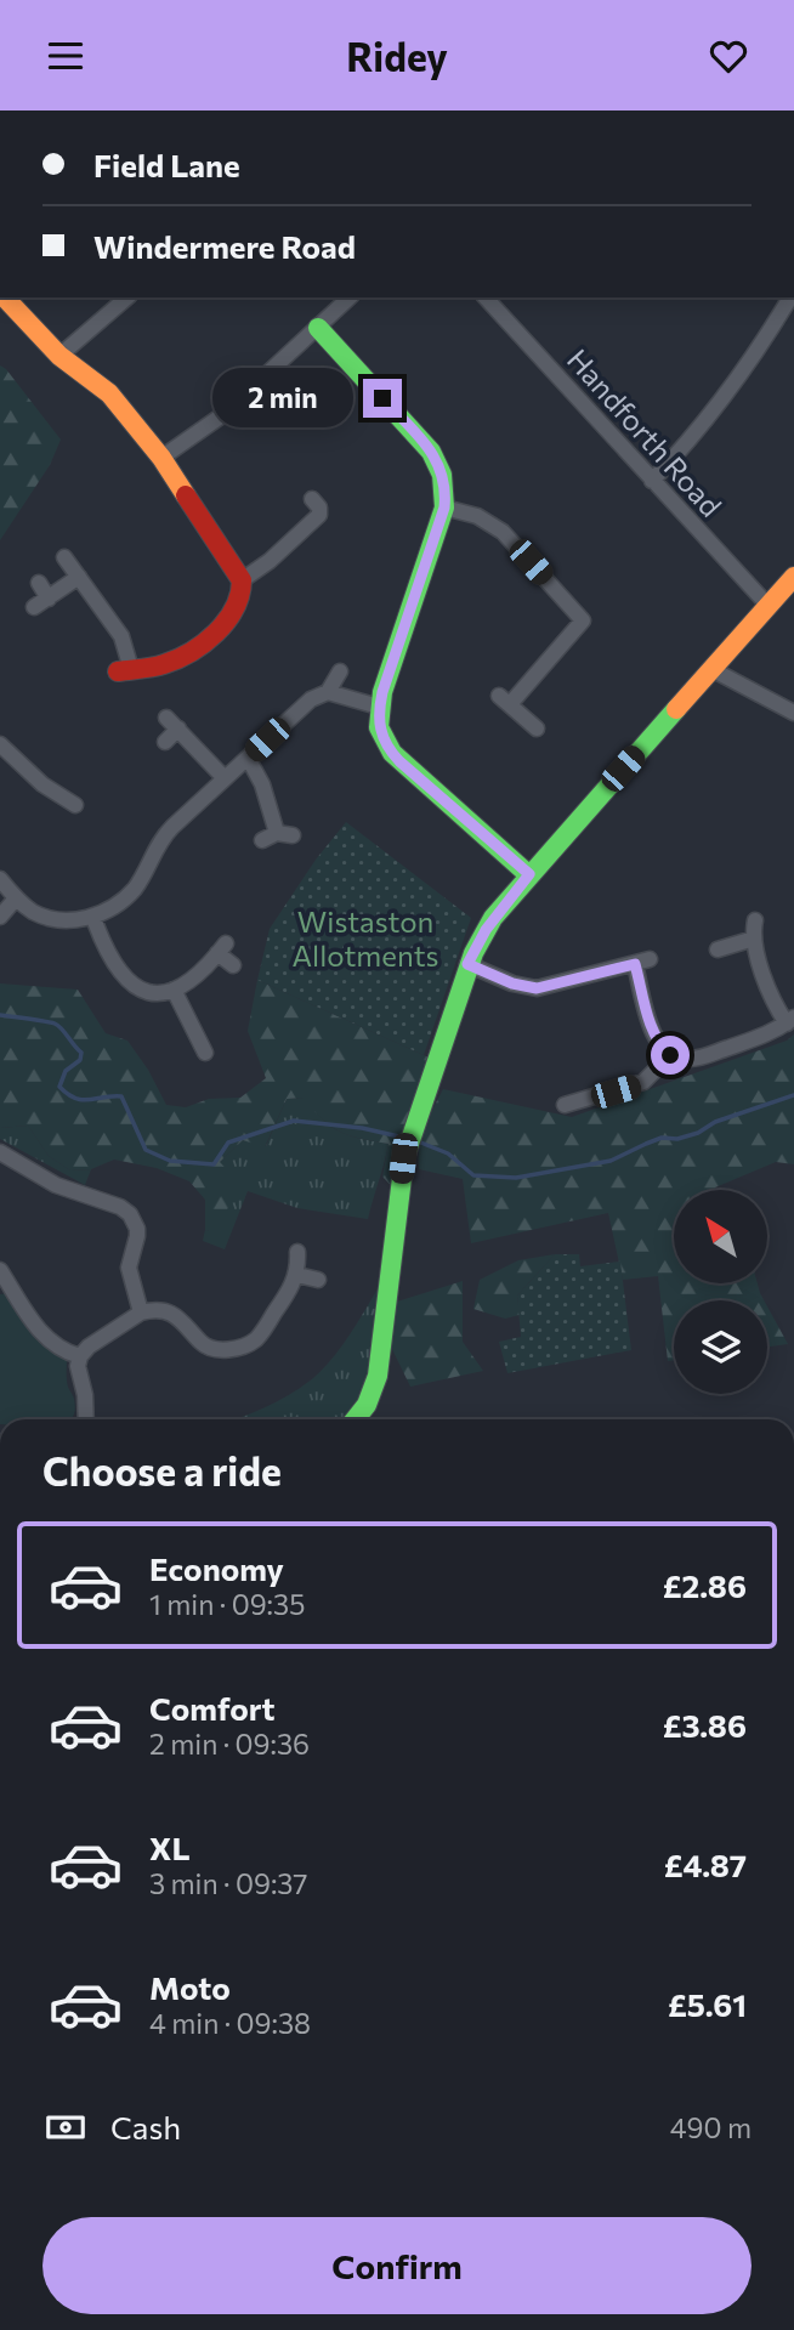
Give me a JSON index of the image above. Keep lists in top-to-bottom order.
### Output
{
  "streets": {
    "street": ["Handforth Road"]
  },
  "parks": ["Wistaston Allotments"],
  "north": "top left",
  "page": {
    "header": "Ridey",
    "banner": ["Field Lane", "Windermere Road"],
    "bubble": "2 min",
    "heading": "Choose a ride",
    "list": [
      {
        "name": "Economy",
        "note": "1 min · 09:35",
        "value": "£2.86"
      },
      {
        "name": "Comfort",
        "note": "2 min · 09:36",
        "value": "£3.86"
      },
      {
        "name": "XL",
        "note": "3 min · 09:37",
        "value": "£4.87"
      },
      {
        "name": "Moto",
        "note": "4 min · 09:38",
        "value": "£5.61"
      }
    ],
    "pay": ["Cash", "490 m"],
    "buttons": "Confirm"
  }
}
